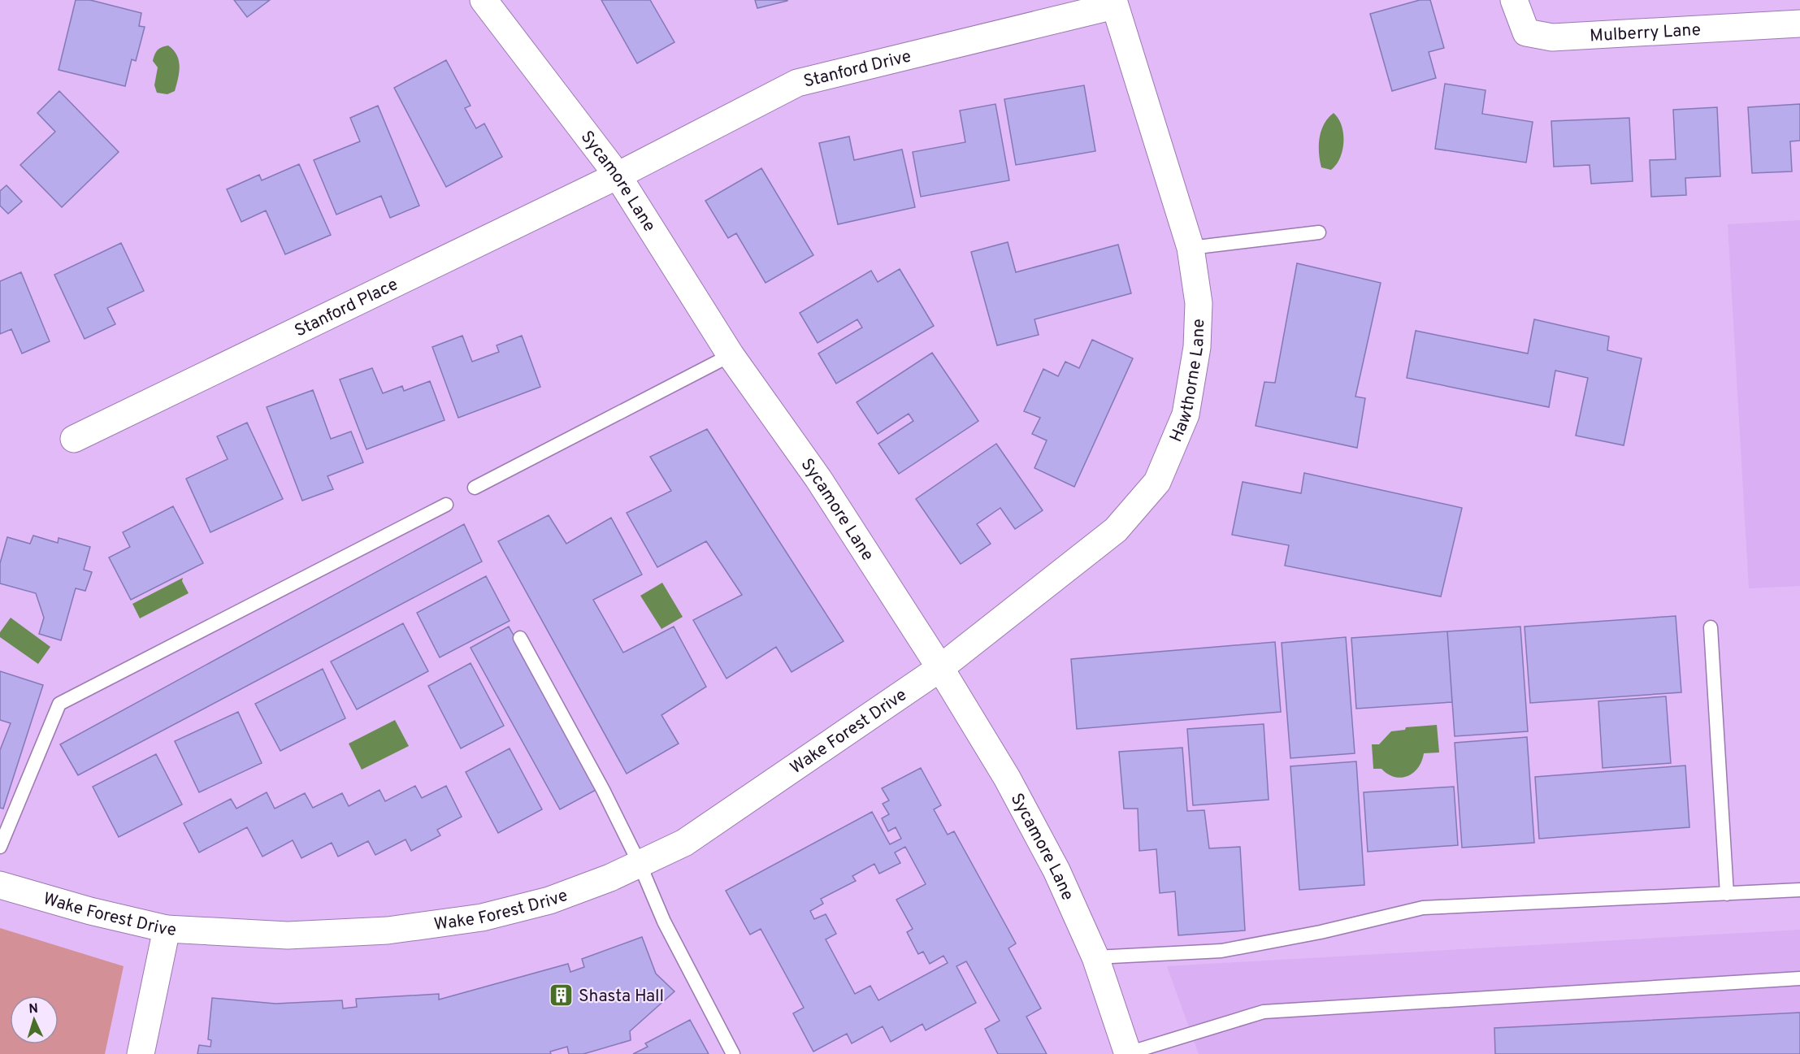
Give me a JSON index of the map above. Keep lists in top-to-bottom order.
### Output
{
  "streets": {
    "street": [
      "Mulberry Lane",
      "Stanford Drive",
      "Sycamore Lane",
      "Stanford Place",
      "Hawthorne Lane",
      "Wake Forest Drive"
    ]
  },
  "crossings": [
    ["Stanford Drive", "Sycamore Lane"],
    ["Stanford Drive", "Stanford Place"],
    ["Stanford Drive", "Hawthorne Lane"],
    ["Sycamore Lane", "Stanford Place"],
    ["Sycamore Lane", "Hawthorne Lane"],
    ["Sycamore Lane", "Wake Forest Drive"],
    ["Hawthorne Lane", "Wake Forest Drive"]
  ],
  "places": {
    "building": ["Shasta Hall"]
  },
  "north": "top"
}
